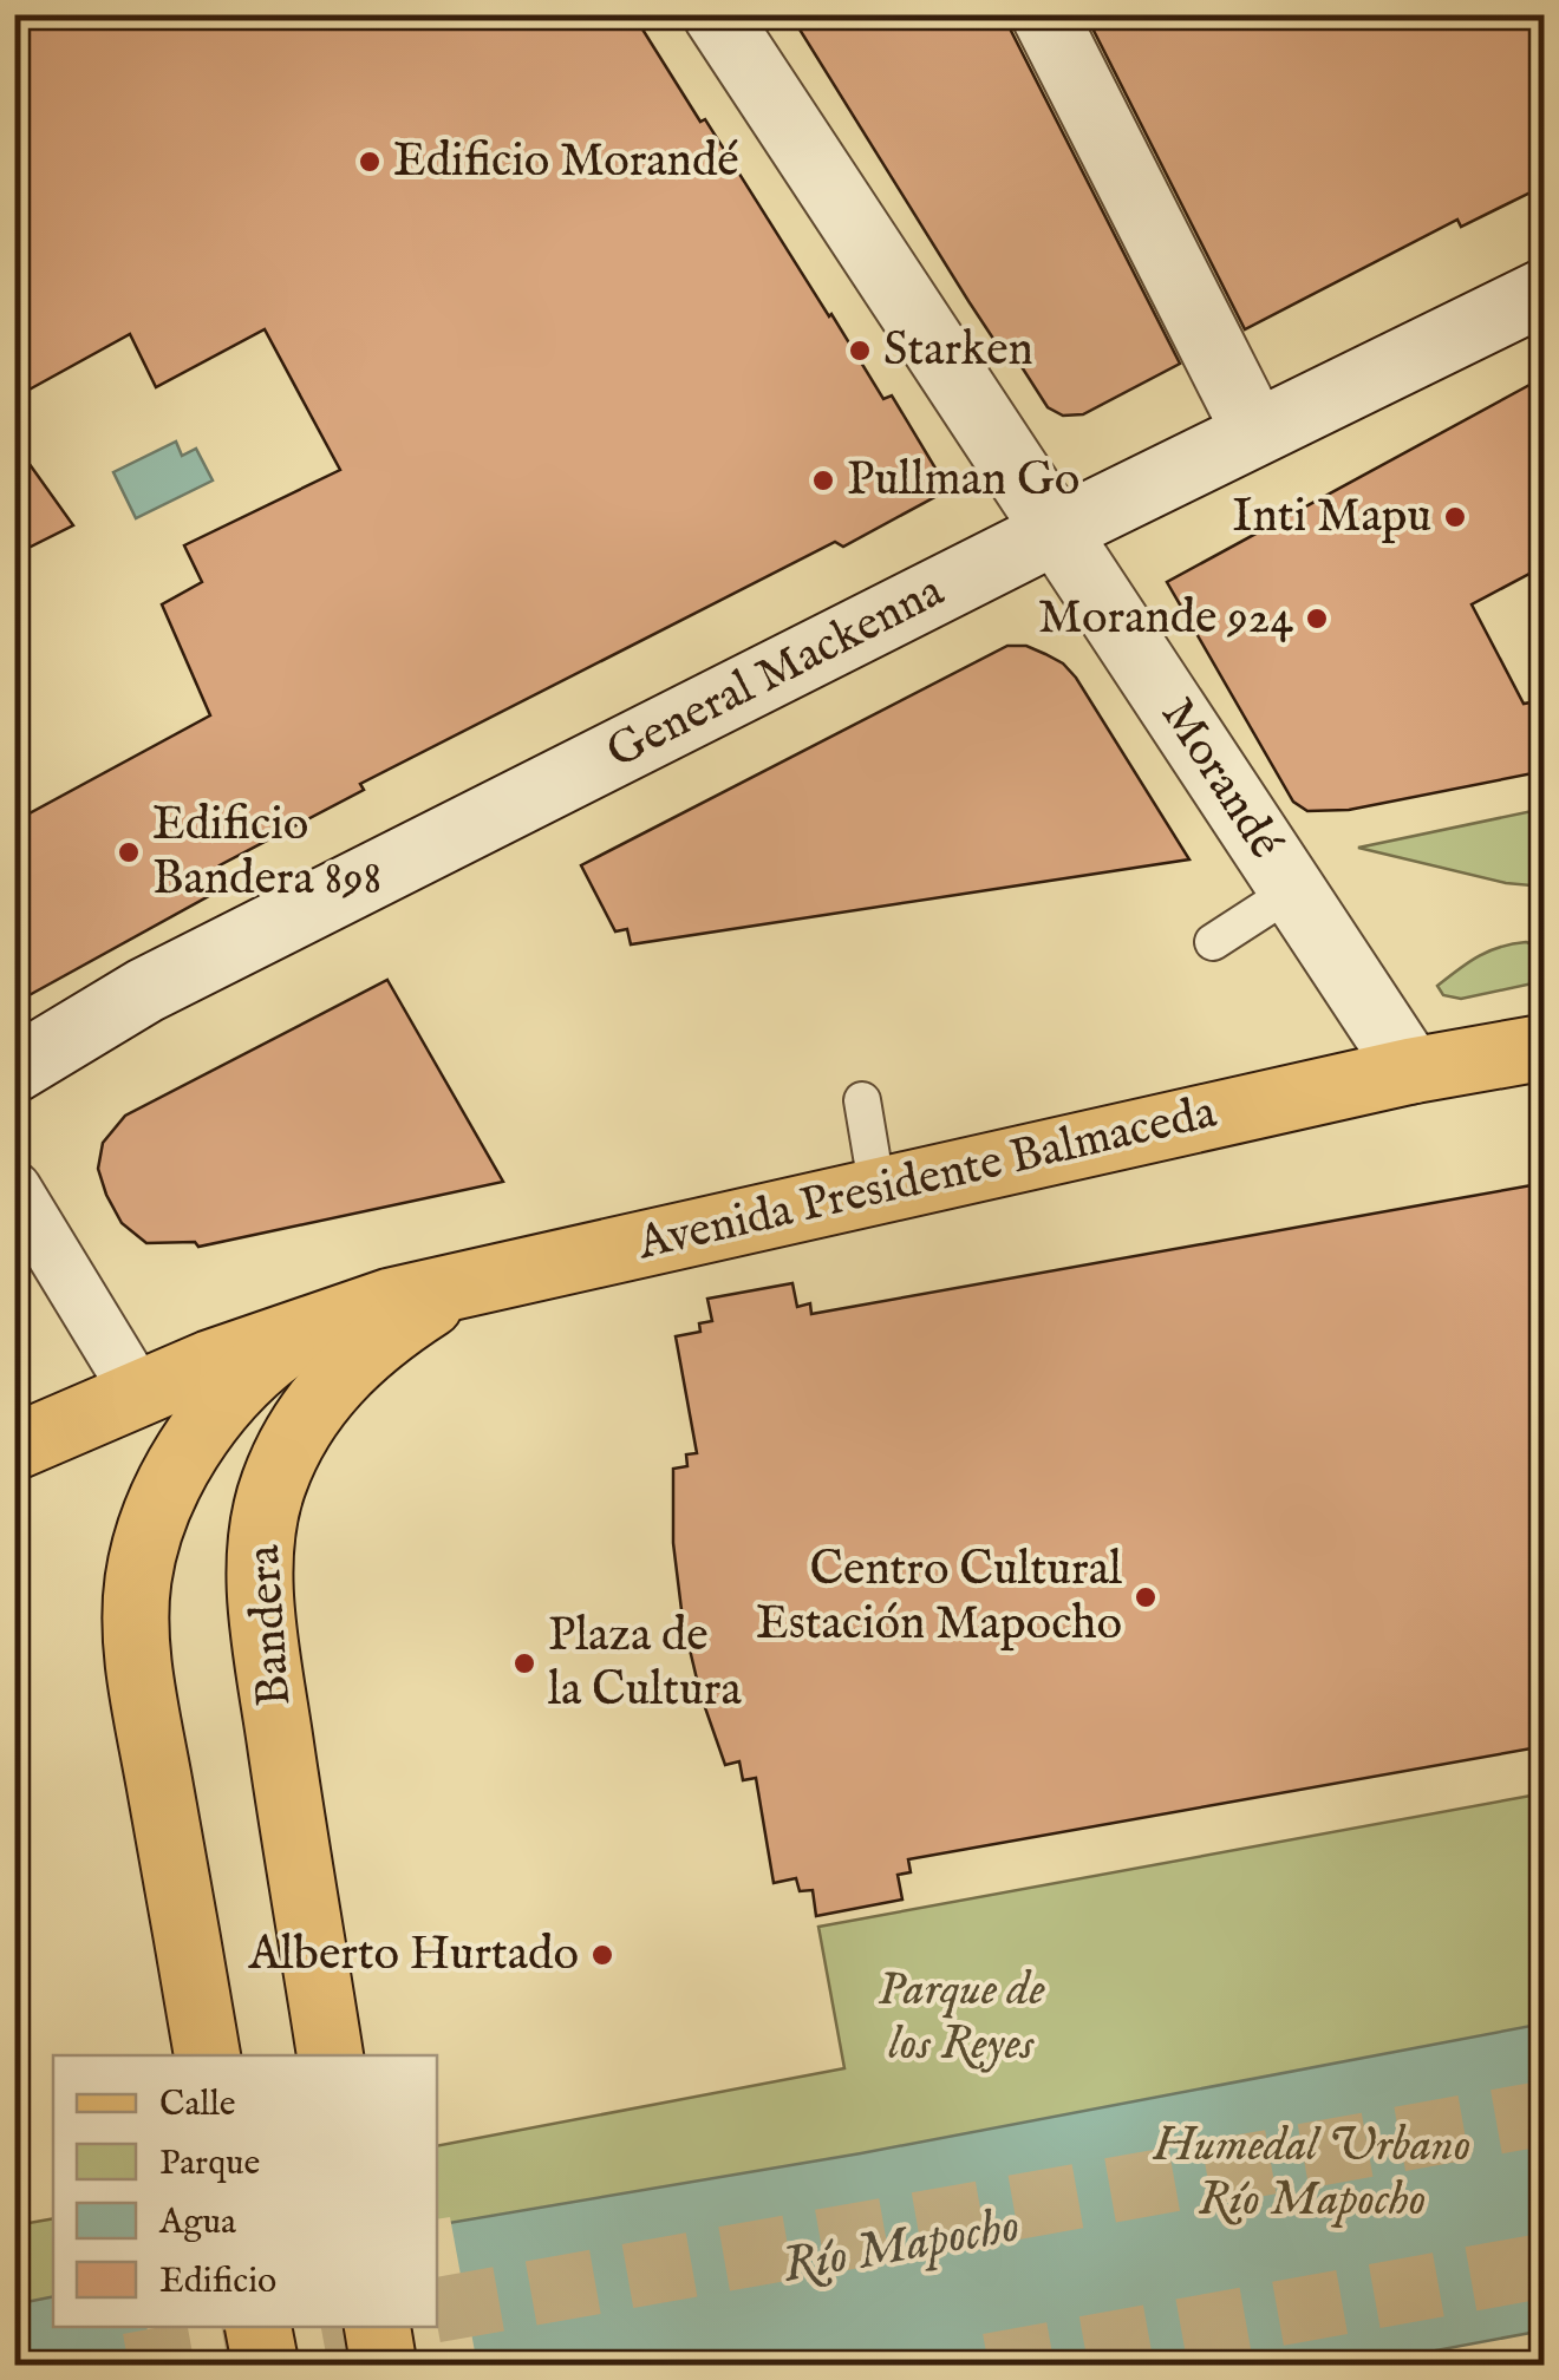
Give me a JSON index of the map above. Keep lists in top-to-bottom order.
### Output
{
  "streets": {
    "main road": ["Avenida Presidente Balmaceda", "Bandera"],
    "street": ["General Mackenna", "Morandé"]
  },
  "crossings": [
    ["General Mackenna", "Morandé"],
    ["Morandé", "Avenida Presidente Balmaceda"],
    ["Avenida Presidente Balmaceda", "Bandera"]
  ],
  "water": ["Río Mapocho"],
  "parks": ["Parque de los Reyes", "Humedal Urbano Río Mapocho"],
  "places": [
    "Edificio Morandé",
    "Starken",
    "Pullman Go",
    "Inti Mapu",
    "Morande 924",
    "Edificio Bandera 898",
    "Centro Cultural Estación Mapocho",
    "Plaza de la Cultura",
    "Alberto Hurtado"
  ],
  "legend": [
    "Calle",
    "Parque",
    "Agua",
    "Edificio"
  ]
}
